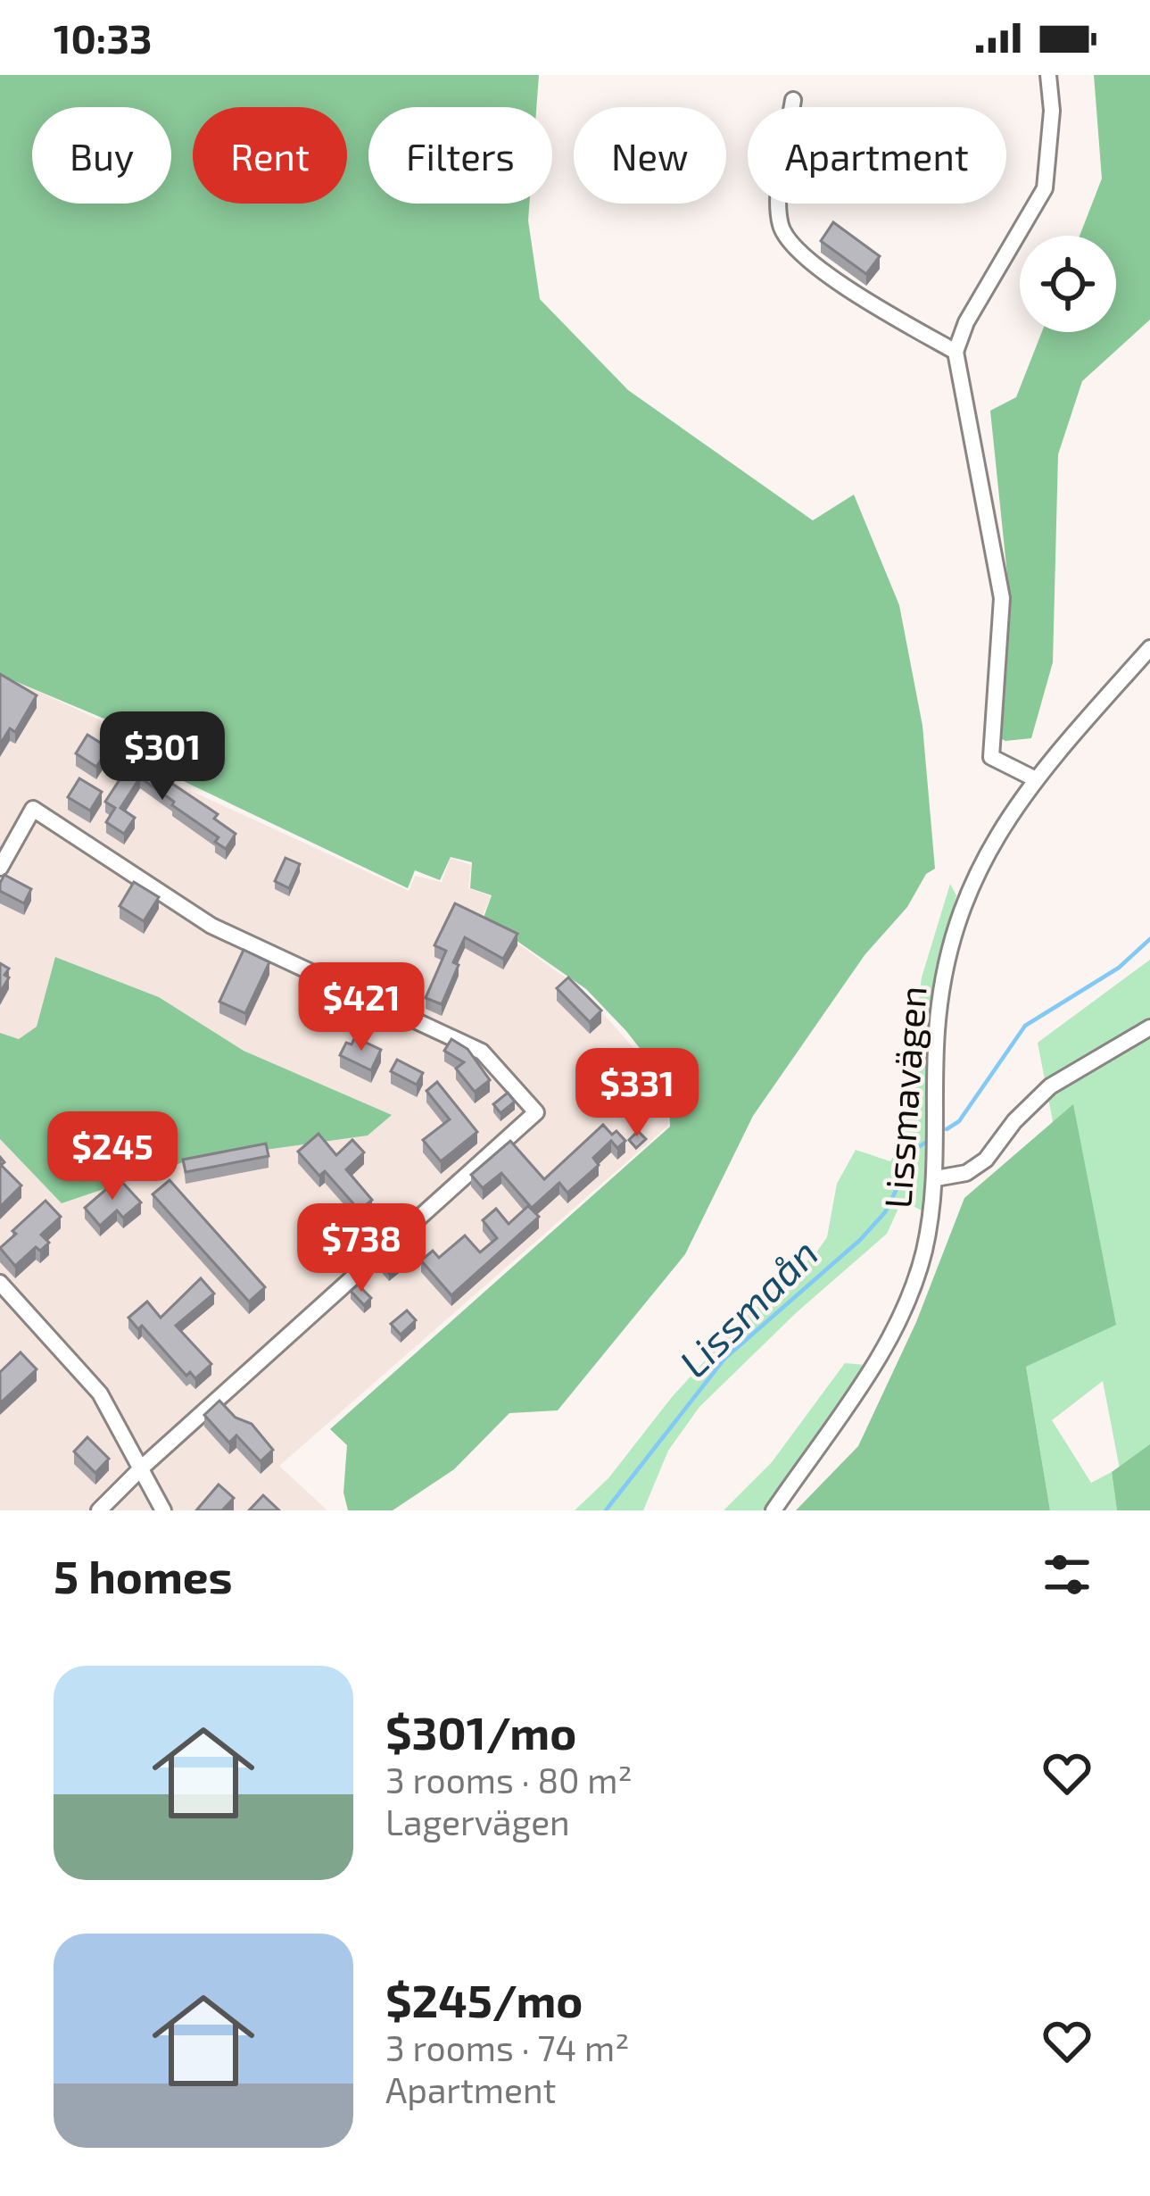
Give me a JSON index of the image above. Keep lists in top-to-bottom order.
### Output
{
  "streets": {
    "street": ["Lissmavägen"]
  },
  "water": ["Lissmaån"],
  "page": {
    "status": "10:33",
    "chip": [
      "Buy",
      "Rent",
      "Filters",
      "New",
      "Apartment"
    ],
    "price": [
      "$301",
      "$421",
      "$331",
      "$245",
      "$738"
    ],
    "heading": "5 homes",
    "list": [
      {
        "name": "$301/mo",
        "note": "3 rooms · 80 m² · Lagervägen"
      },
      {
        "name": "$245/mo",
        "note": "3 rooms · 74 m² · Apartment"
      }
    ]
  }
}
